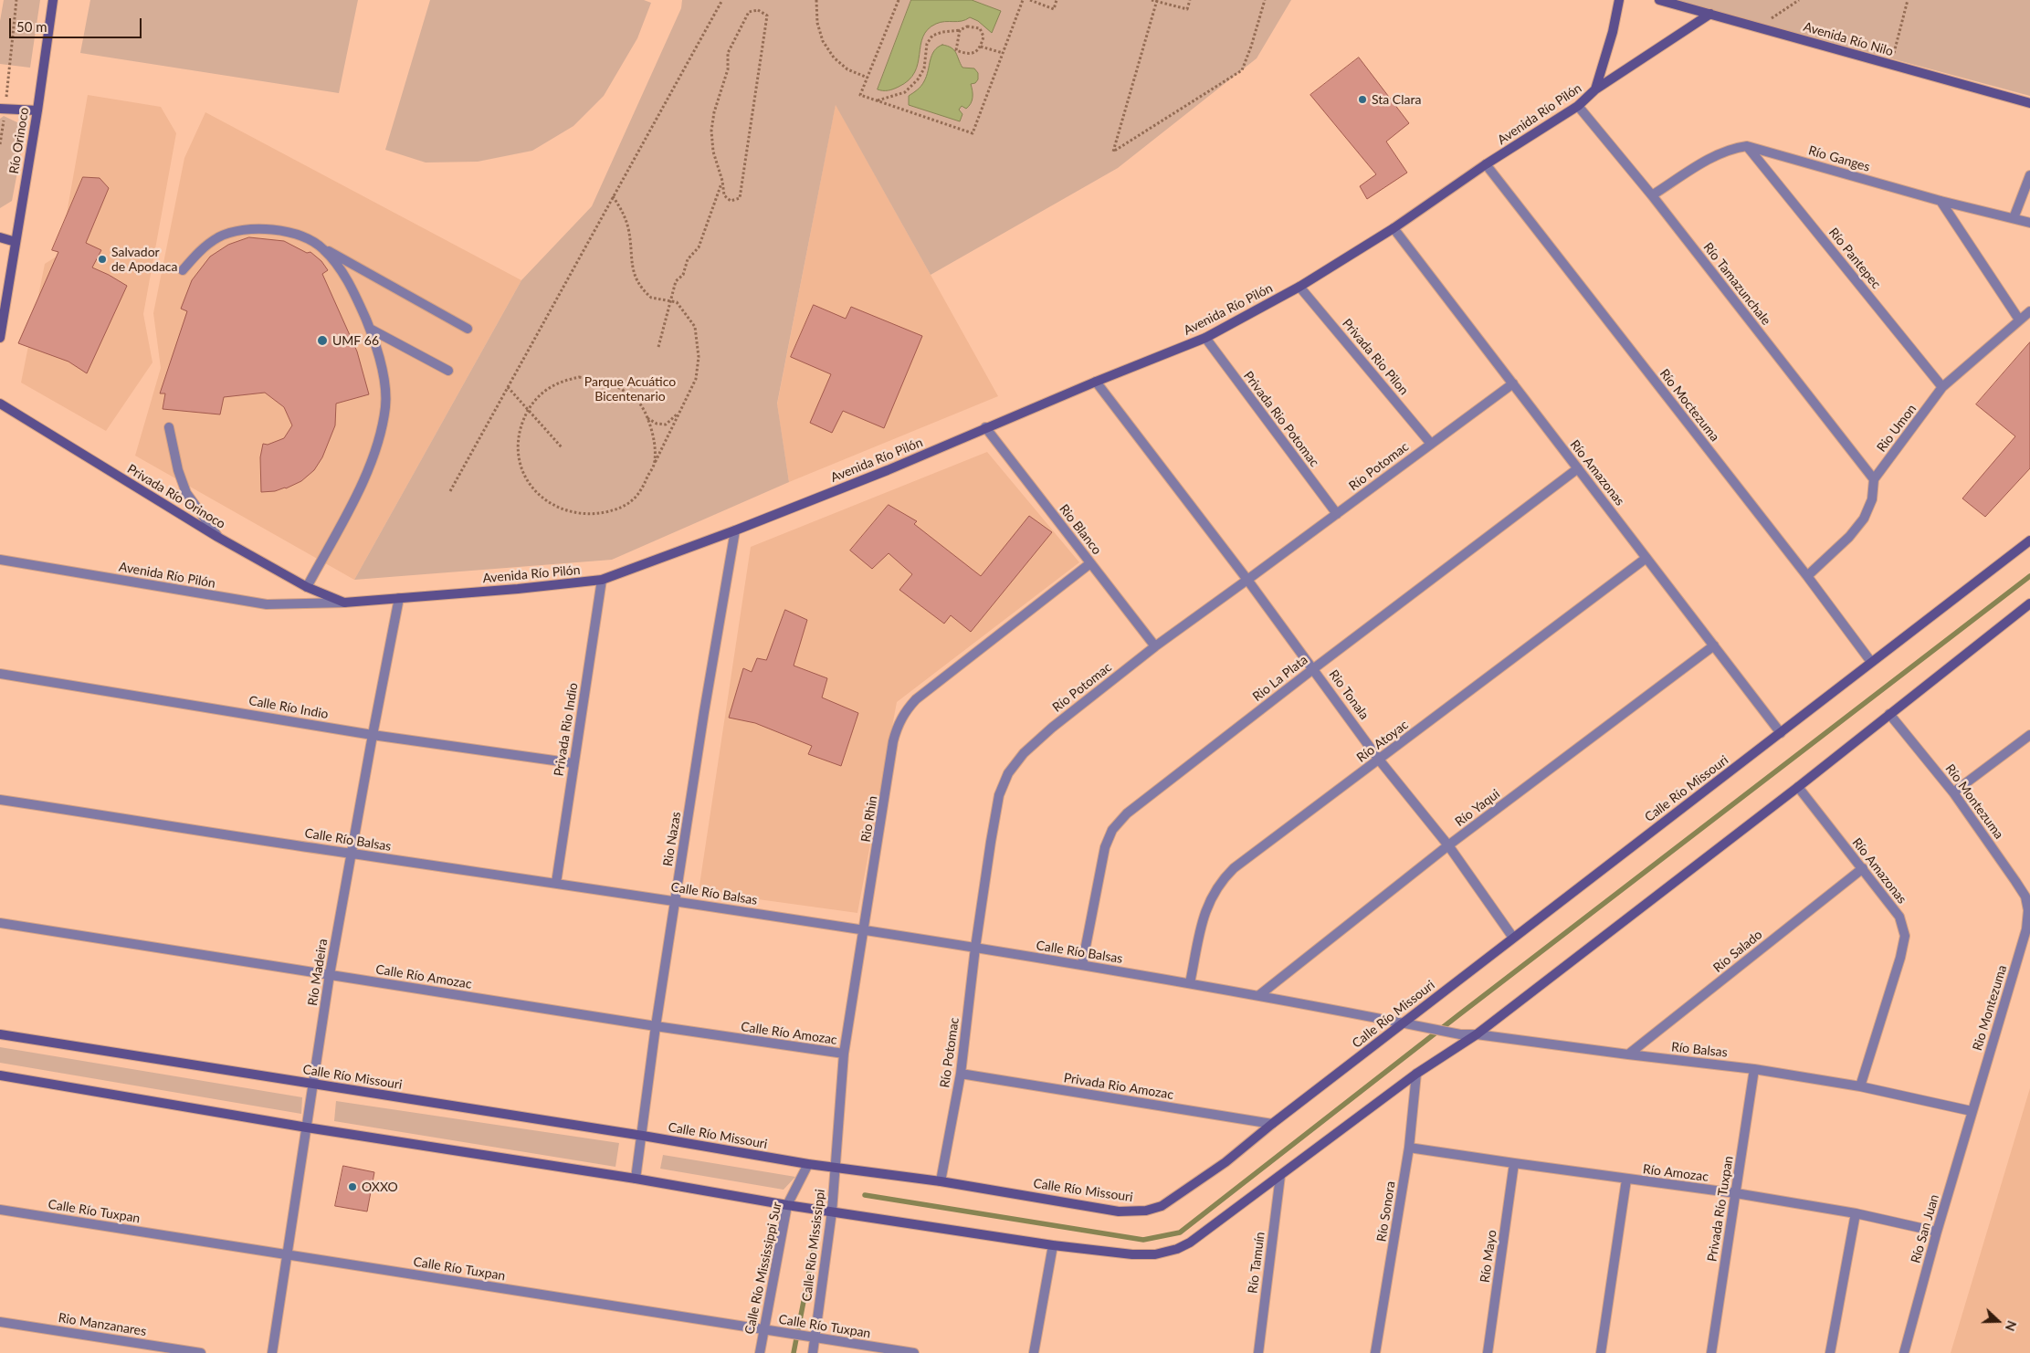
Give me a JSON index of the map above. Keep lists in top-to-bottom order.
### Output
{
  "streets": {
    "street": [
      "Avenida Río Nilo",
      "Avenida Río Pilón",
      "Río Orinoco",
      "Río Ganges",
      "Río Pantepec",
      "Río Tamazunchale",
      "Privada Rio Pilon",
      "Río Moctezuma",
      "Privada Rio Potomac",
      "Rio Umon",
      "Río Potomac",
      "Río Amazonas",
      "Privada Río Orinoco",
      "Rio Blanco",
      "Rio La Plata",
      "Rio Tonala",
      "Calle Río Indio",
      "Privada Rio Indio",
      "Río Atoyac",
      "Calle Río Missouri",
      "Río Montezuma",
      "Río Yaqui",
      "Rio Rhin",
      "Rio Nazas",
      "Calle Río Balsas",
      "Río Salado",
      "Río Madeira",
      "Calle Río Amozac",
      "Rio Montezuma",
      "Río Balsas",
      "Privada Rio Amozac",
      "Río Amozac",
      "Privada Río Tuxpan",
      "Calle Río Tuxpan",
      "Río Sonora",
      "Río San Juan",
      "Calle Río Mississippi",
      "Río Mayo",
      "Río Tamuín",
      "Calle Río Mississippi Sur",
      "Rio Manzanares"
    ]
  },
  "crossings": [
    ["Avenida Río Pilón", "Río Tamazunchale"],
    ["Avenida Río Pilón", "Privada Rio Pilon"],
    ["Avenida Río Pilón", "Río Moctezuma"],
    ["Avenida Río Pilón", "Privada Rio Potomac"],
    ["Avenida Río Pilón", "Río Amazonas"],
    ["Avenida Río Pilón", "Privada Río Orinoco"],
    ["Avenida Río Pilón", "Rio Blanco"],
    ["Avenida Río Pilón", "Rio Tonala"],
    ["Avenida Río Pilón", "Privada Rio Indio"],
    ["Avenida Río Pilón", "Rio Nazas"],
    ["Avenida Río Pilón", "Río Madeira"],
    ["Río Ganges", "Río Pantepec"],
    ["Río Ganges", "Río Tamazunchale"],
    ["Río Pantepec", "Rio Umon"],
    ["Río Tamazunchale", "Rio Umon"],
    ["Privada Rio Pilon", "Río Potomac"],
    ["Río Moctezuma", "Rio Umon"],
    ["Río Moctezuma", "Calle Río Missouri"],
    ["Privada Rio Potomac", "Río Potomac"],
    ["Río Potomac", "Río Amazonas"],
    ["Río Potomac", "Rio Blanco"],
    ["Río Potomac", "Rio Tonala"],
    ["Río Potomac", "Calle Río Missouri"],
    ["Río Potomac", "Calle Río Balsas"],
    ["Río Potomac", "Privada Rio Amozac"],
    ["Río Amazonas", "Rio La Plata"],
    ["Río Amazonas", "Río Atoyac"],
    ["Río Amazonas", "Calle Río Missouri"],
    ["Río Amazonas", "Río Yaqui"],
    ["Río Amazonas", "Río Salado"],
    ["Río Amazonas", "Río Balsas"],
    ["Rio Blanco", "Rio Rhin"],
    ["Rio La Plata", "Rio Tonala"],
    ["Rio La Plata", "Calle Río Balsas"],
    ["Rio Tonala", "Río Atoyac"],
    ["Rio Tonala", "Calle Río Missouri"],
    ["Rio Tonala", "Río Yaqui"],
    ["Calle Río Indio", "Privada Rio Indio"],
    ["Calle Río Indio", "Río Madeira"],
    ["Privada Rio Indio", "Calle Río Balsas"],
    ["Río Atoyac", "Calle Río Balsas"],
    ["Calle Río Missouri", "Rio Rhin"],
    ["Calle Río Missouri", "Rio Nazas"],
    ["Calle Río Missouri", "Calle Río Balsas"],
    ["Calle Río Missouri", "Río Madeira"],
    ["Calle Río Missouri", "Privada Rio Amozac"],
    ["Calle Río Missouri", "Calle Río Mississippi"],
    ["Calle Río Missouri", "Calle Río Mississippi Sur"],
    ["Río Montezuma", "Rio Montezuma"],
    ["Río Yaqui", "Calle Río Balsas"],
    ["Rio Rhin", "Calle Río Balsas"],
    ["Rio Rhin", "Calle Río Amozac"],
    ["Rio Rhin", "Calle Río Mississippi"],
    ["Rio Nazas", "Calle Río Balsas"],
    ["Rio Nazas", "Calle Río Amozac"],
    ["Calle Río Balsas", "Río Madeira"],
    ["Calle Río Balsas", "Río Balsas"],
    ["Río Salado", "Río Balsas"],
    ["Río Madeira", "Calle Río Amozac"],
    ["Río Madeira", "Calle Río Tuxpan"],
    ["Rio Montezuma", "Río Balsas"],
    ["Rio Montezuma", "Río San Juan"],
    ["Río Balsas", "Privada Río Tuxpan"],
    ["Río Balsas", "Río San Juan"],
    ["Río Amozac", "Privada Río Tuxpan"],
    ["Río Amozac", "Río Sonora"],
    ["Río Amozac", "Río San Juan"],
    ["Río Amozac", "Río Mayo"],
    ["Calle Río Tuxpan", "Calle Río Mississippi"],
    ["Calle Río Tuxpan", "Calle Río Mississippi Sur"]
  ],
  "parks": ["Parque Acuático Bicentenario"],
  "places": [
    "Sta Clara",
    "Salvador de Apodaca",
    "UMF 66",
    "OXXO"
  ],
  "scale_bar": "50 m",
  "north": "right"
}
